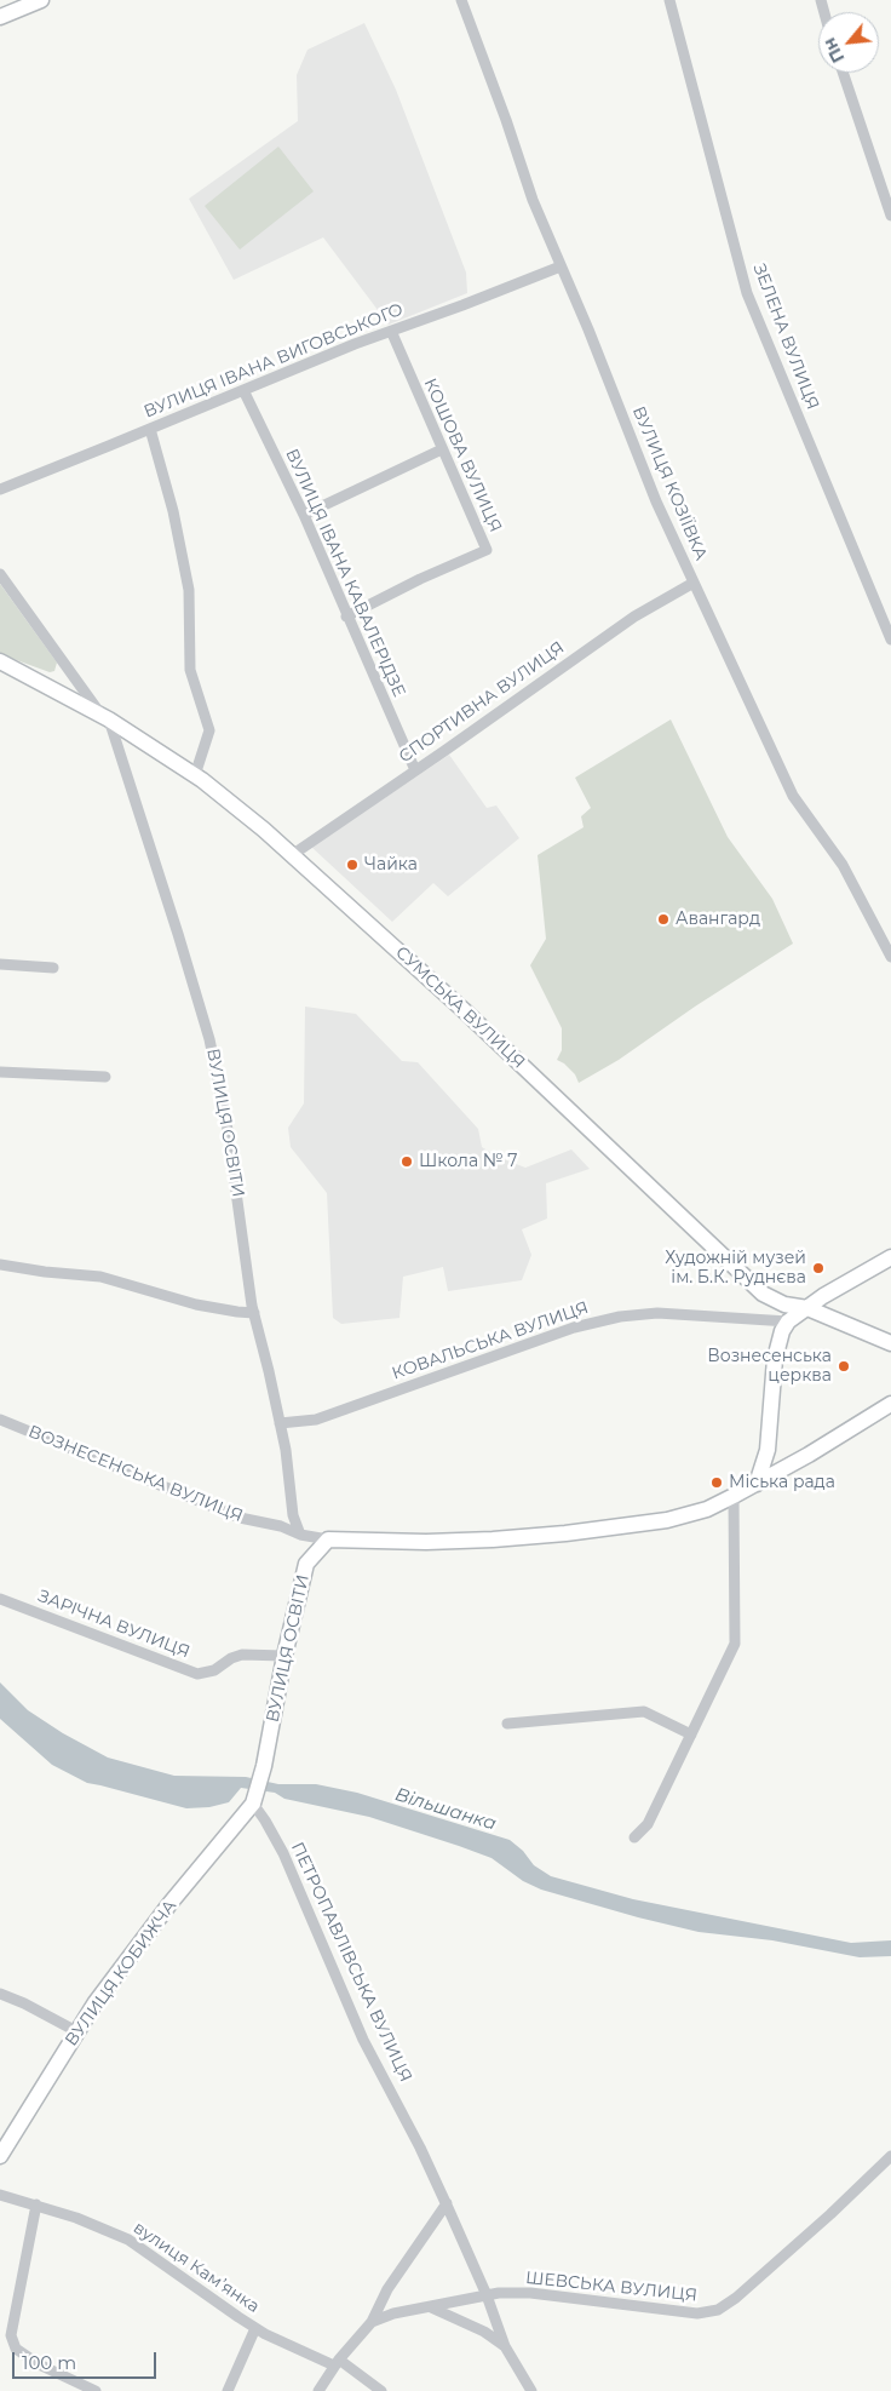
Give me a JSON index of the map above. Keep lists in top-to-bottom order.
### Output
{
  "streets": {
    "street": [
      "ЗЕЛЕНА ВУЛИЦЯ",
      "ВУЛИЦЯ ІВАНА ВИГОВСЬКОГО",
      "КОШОВА ВУЛИЦЯ",
      "ВУЛИЦЯ КОЗІЇВКА",
      "ВУЛИЦЯ ІВАНА КАВАЛЕРІДЗЕ",
      "СПОРТИВНА ВУЛИЦЯ",
      "СУМСЬКА ВУЛИЦЯ",
      "ВУЛИЦЯ ОСВІТИ",
      "КОВАЛЬСЬКА ВУЛИЦЯ",
      "ВОЗНЕСЕНСЬКА ВУЛИЦЯ",
      "ЗАРІЧНА ВУЛИЦЯ",
      "ПЕТРОПАВЛІВСЬКА ВУЛИЦЯ",
      "ВУЛИЦЯ КОБИЖЧА",
      "вулиця Камʼянка",
      "ШЕВСЬКА ВУЛИЦЯ"
    ]
  },
  "crossings": [
    ["ВУЛИЦЯ ІВАНА ВИГОВСЬКОГО", "КОШОВА ВУЛИЦЯ"],
    ["ВУЛИЦЯ ІВАНА ВИГОВСЬКОГО", "ВУЛИЦЯ КОЗІЇВКА"],
    ["ВУЛИЦЯ ІВАНА ВИГОВСЬКОГО", "ВУЛИЦЯ ІВАНА КАВАЛЕРІДЗЕ"],
    ["КОШОВА ВУЛИЦЯ", "ВУЛИЦЯ ІВАНА КАВАЛЕРІДЗЕ"],
    ["ВУЛИЦЯ КОЗІЇВКА", "СПОРТИВНА ВУЛИЦЯ"],
    ["ВУЛИЦЯ ІВАНА КАВАЛЕРІДЗЕ", "СПОРТИВНА ВУЛИЦЯ"],
    ["СПОРТИВНА ВУЛИЦЯ", "СУМСЬКА ВУЛИЦЯ"],
    ["СУМСЬКА ВУЛИЦЯ", "ВУЛИЦЯ ОСВІТИ"],
    ["ВУЛИЦЯ ОСВІТИ", "КОВАЛЬСЬКА ВУЛИЦЯ"],
    ["ВУЛИЦЯ ОСВІТИ", "ВОЗНЕСЕНСЬКА ВУЛИЦЯ"],
    ["ВУЛИЦЯ ОСВІТИ", "ЗАРІЧНА ВУЛИЦЯ"],
    ["ВУЛИЦЯ ОСВІТИ", "ПЕТРОПАВЛІВСЬКА ВУЛИЦЯ"],
    ["ВУЛИЦЯ ОСВІТИ", "ВУЛИЦЯ КОБИЖЧА"],
    ["ПЕТРОПАВЛІВСЬКА ВУЛИЦЯ", "ВУЛИЦЯ КОБИЖЧА"],
    ["ПЕТРОПАВЛІВСЬКА ВУЛИЦЯ", "ШЕВСЬКА ВУЛИЦЯ"]
  ],
  "water": ["Вільшанка"],
  "places": [
    "Чайка",
    "Авангард",
    "Школа № 7",
    "Художній музей ім. Б.К. Руднєва",
    "Вознесенська церква",
    "Міська рада"
  ],
  "scale_bar": "100 m",
  "north": "bottom left"
}
